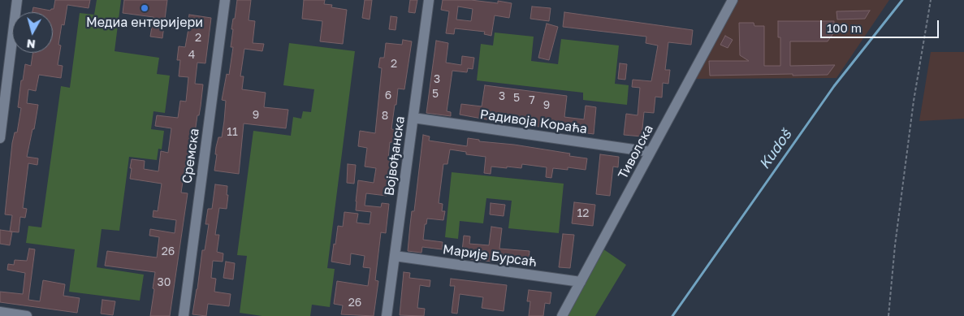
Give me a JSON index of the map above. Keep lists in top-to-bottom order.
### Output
{
  "streets": {
    "street": [
      "Радивоја Кораћа",
      "Тиволска",
      "Сремска",
      "Војвођанска",
      "Марије Бурсаћ"
    ]
  },
  "crossings": [
    ["Радивоја Кораћа", "Тиволска"],
    ["Радивоја Кораћа", "Војвођанска"],
    ["Тиволска", "Марије Бурсаћ"],
    ["Војвођанска", "Марије Бурсаћ"]
  ],
  "water": ["Kudoš"],
  "places": ["Медиа ентеријери"],
  "house_numbers": [
    "2",
    "4",
    "2",
    "3",
    "5",
    "6",
    "3",
    "5",
    "7",
    "9",
    "9",
    "8",
    "11",
    "12",
    "26",
    "30",
    "26"
  ],
  "scale_bar": "100 m",
  "north": "bottom"
}
